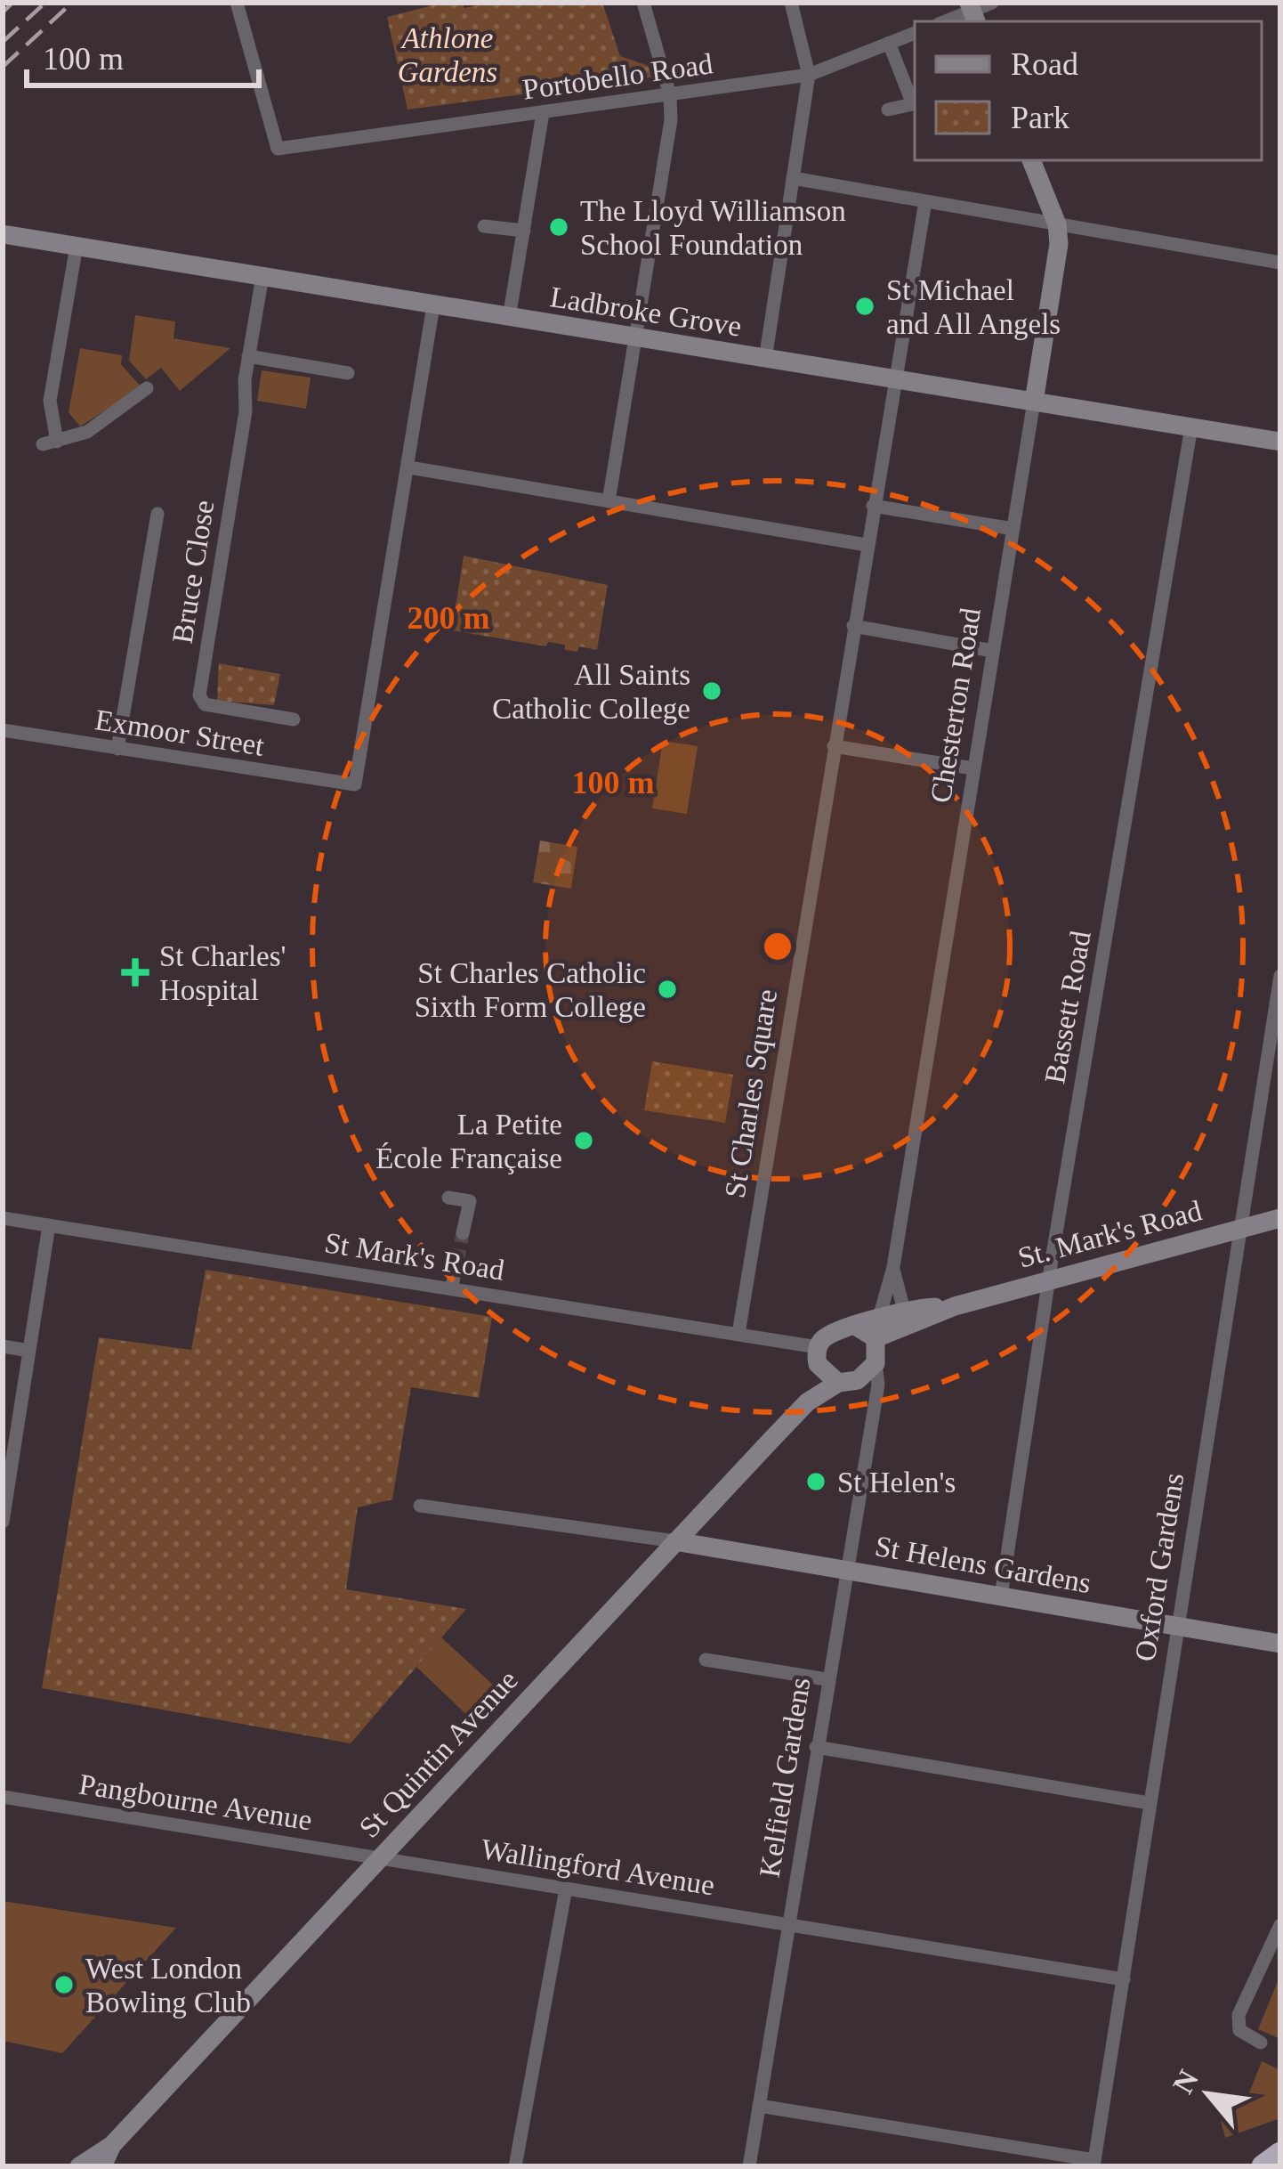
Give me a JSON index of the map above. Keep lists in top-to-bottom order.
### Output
{
  "streets": {
    "main road": [
      "Ladbroke Grove",
      "Chesterton Road",
      "St. Mark's Road",
      "St Helens Gardens",
      "St Quintin Avenue"
    ],
    "street": [
      "Portobello Road",
      "Bruce Close",
      "Exmoor Street",
      "Bassett Road",
      "St Charles Square",
      "St Mark's Road",
      "Oxford Gardens",
      "Kelfield Gardens",
      "Pangbourne Avenue",
      "Wallingford Avenue"
    ]
  },
  "crossings": [
    ["Ladbroke Grove", "Bruce Close"],
    ["Ladbroke Grove", "Chesterton Road"],
    ["Ladbroke Grove", "Bassett Road"],
    ["Ladbroke Grove", "St Charles Square"],
    ["Chesterton Road", "St. Mark's Road"],
    ["Bassett Road", "St. Mark's Road"],
    ["Bassett Road", "St Helens Gardens"],
    ["St Charles Square", "St Mark's Road"],
    ["St. Mark's Road", "St Mark's Road"],
    ["St. Mark's Road", "Oxford Gardens"],
    ["St. Mark's Road", "St Quintin Avenue"],
    ["St. Mark's Road", "Kelfield Gardens"],
    ["St Mark's Road", "St Quintin Avenue"],
    ["St Mark's Road", "Kelfield Gardens"],
    ["St Helens Gardens", "Oxford Gardens"],
    ["St Helens Gardens", "St Quintin Avenue"],
    ["St Helens Gardens", "Kelfield Gardens"],
    ["Oxford Gardens", "Wallingford Avenue"],
    ["St Quintin Avenue", "Kelfield Gardens"],
    ["St Quintin Avenue", "Pangbourne Avenue"],
    ["St Quintin Avenue", "Wallingford Avenue"],
    ["Kelfield Gardens", "Wallingford Avenue"],
    ["Pangbourne Avenue", "Wallingford Avenue"]
  ],
  "parks": ["Athlone Gardens"],
  "places": {
    "other": [
      "The Lloyd Williamson School Foundation",
      "St Michael and All Angels",
      "All Saints Catholic College",
      "St Charles Catholic Sixth Form College",
      "La Petite École Française",
      "St Helen's",
      "West London Bowling Club"
    ],
    "health": ["St Charles' Hospital"]
  },
  "legend": ["Road", "Park"],
  "scale_bar": "100 m",
  "north": "top left",
  "rings": ["200 m", "100 m"]
}
